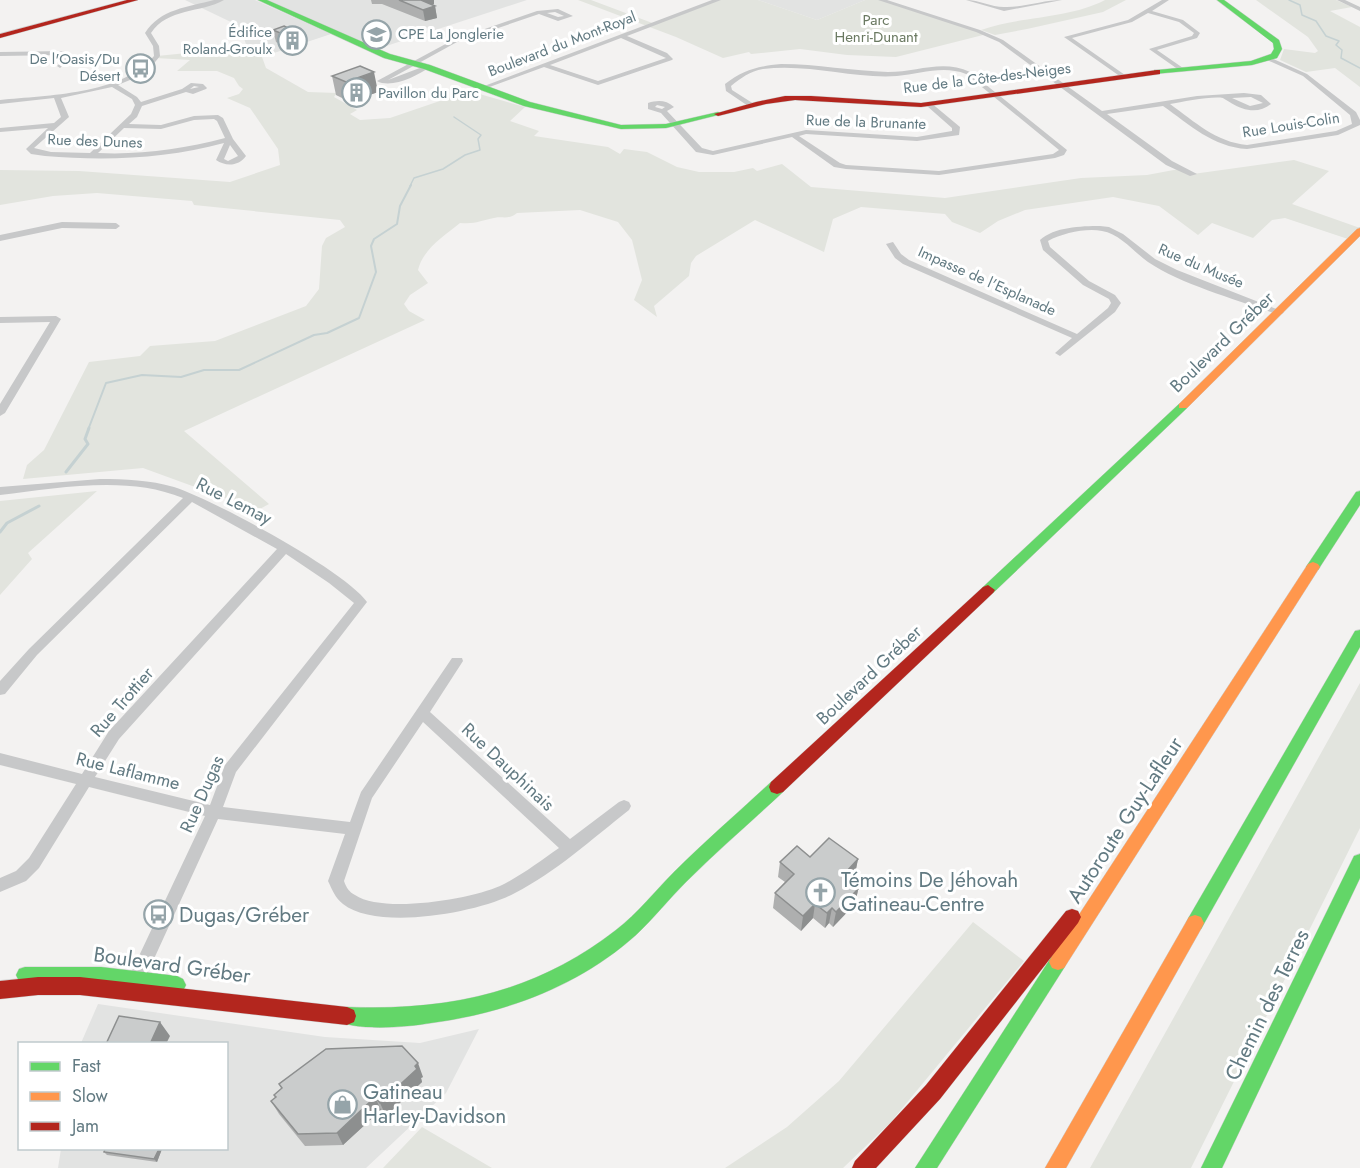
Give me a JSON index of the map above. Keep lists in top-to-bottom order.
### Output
{
  "streets": {
    "main road": [
      "Rue de la Côte-des-Neiges",
      "Boulevard Gréber",
      "Autoroute Guy-Lafleur",
      "Chemin des Terres"
    ],
    "street": [
      "Boulevard du Mont-Royal",
      "Rue de la Brunante",
      "Rue Louis-Colin",
      "Rue des Dunes",
      "Rue du Musée",
      "Impasse de l'Esplanade",
      "Rue Lemay",
      "Rue Trottier",
      "Rue Dauphinais",
      "Rue Laflamme",
      "Rue Dugas"
    ]
  },
  "crossings": [
    ["Boulevard du Mont-Royal", "Rue de la Côte-des-Neiges"],
    ["Rue de la Côte-des-Neiges", "Rue de la Brunante"],
    ["Rue de la Côte-des-Neiges", "Rue Louis-Colin"],
    ["Rue du Musée", "Impasse de l'Esplanade"],
    ["Rue du Musée", "Boulevard Gréber"],
    ["Boulevard Gréber", "Rue Dugas"],
    ["Rue Lemay", "Rue Trottier"],
    ["Rue Lemay", "Rue Dugas"],
    ["Rue Trottier", "Rue Laflamme"],
    ["Rue Laflamme", "Rue Dugas"]
  ],
  "parks": ["Parc Henri-Dunant"],
  "places": {
    "school or university": ["CPE La Jonglerie"],
    "building": ["Édifice Roland-Groulx", "Pavillon du Parc"],
    "bus stop": ["De l'Oasis/Du Désert", "Dugas/Gréber"],
    "church": ["Témoins De Jéhovah Gatineau-Centre"],
    "shop": ["Gatineau Harley-Davidson"]
  },
  "legend": ["Fast", "Slow", "Jam"]
}
